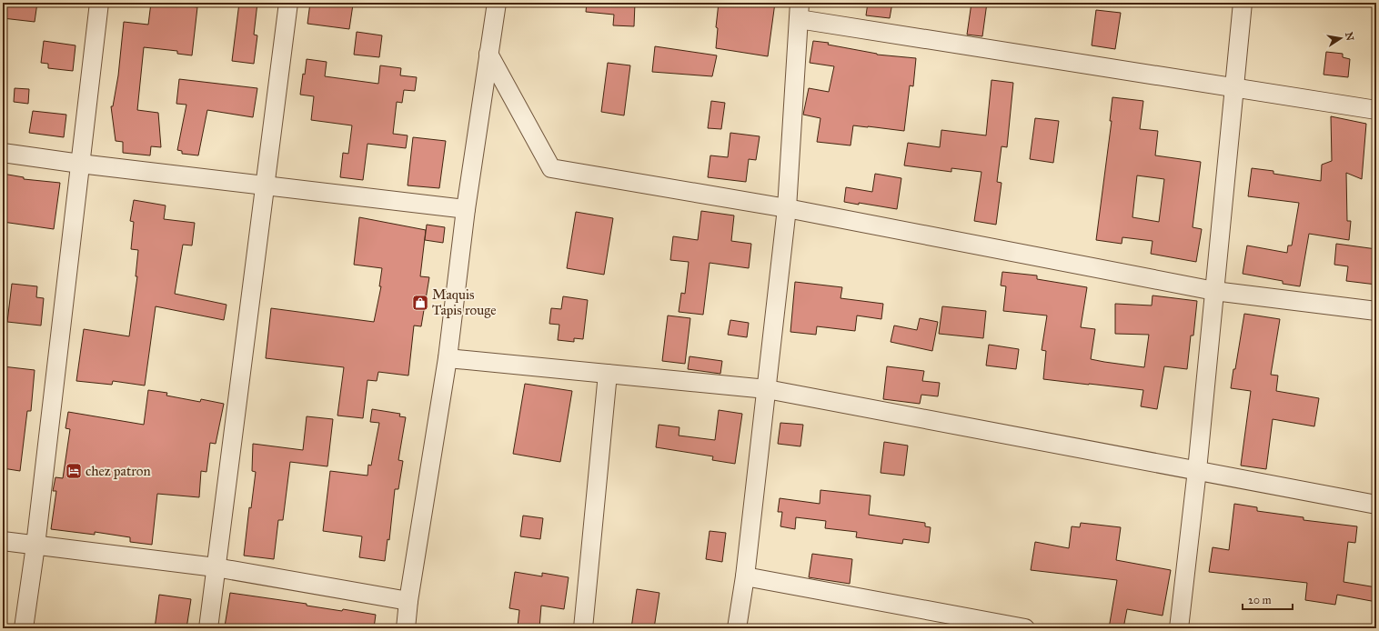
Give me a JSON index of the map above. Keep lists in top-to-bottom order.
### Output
{
  "places": {
    "shop": ["Maquis Tapis rouge"],
    "hotel": ["chez patron"]
  },
  "scale_bar": "20 m",
  "north": "right"
}
